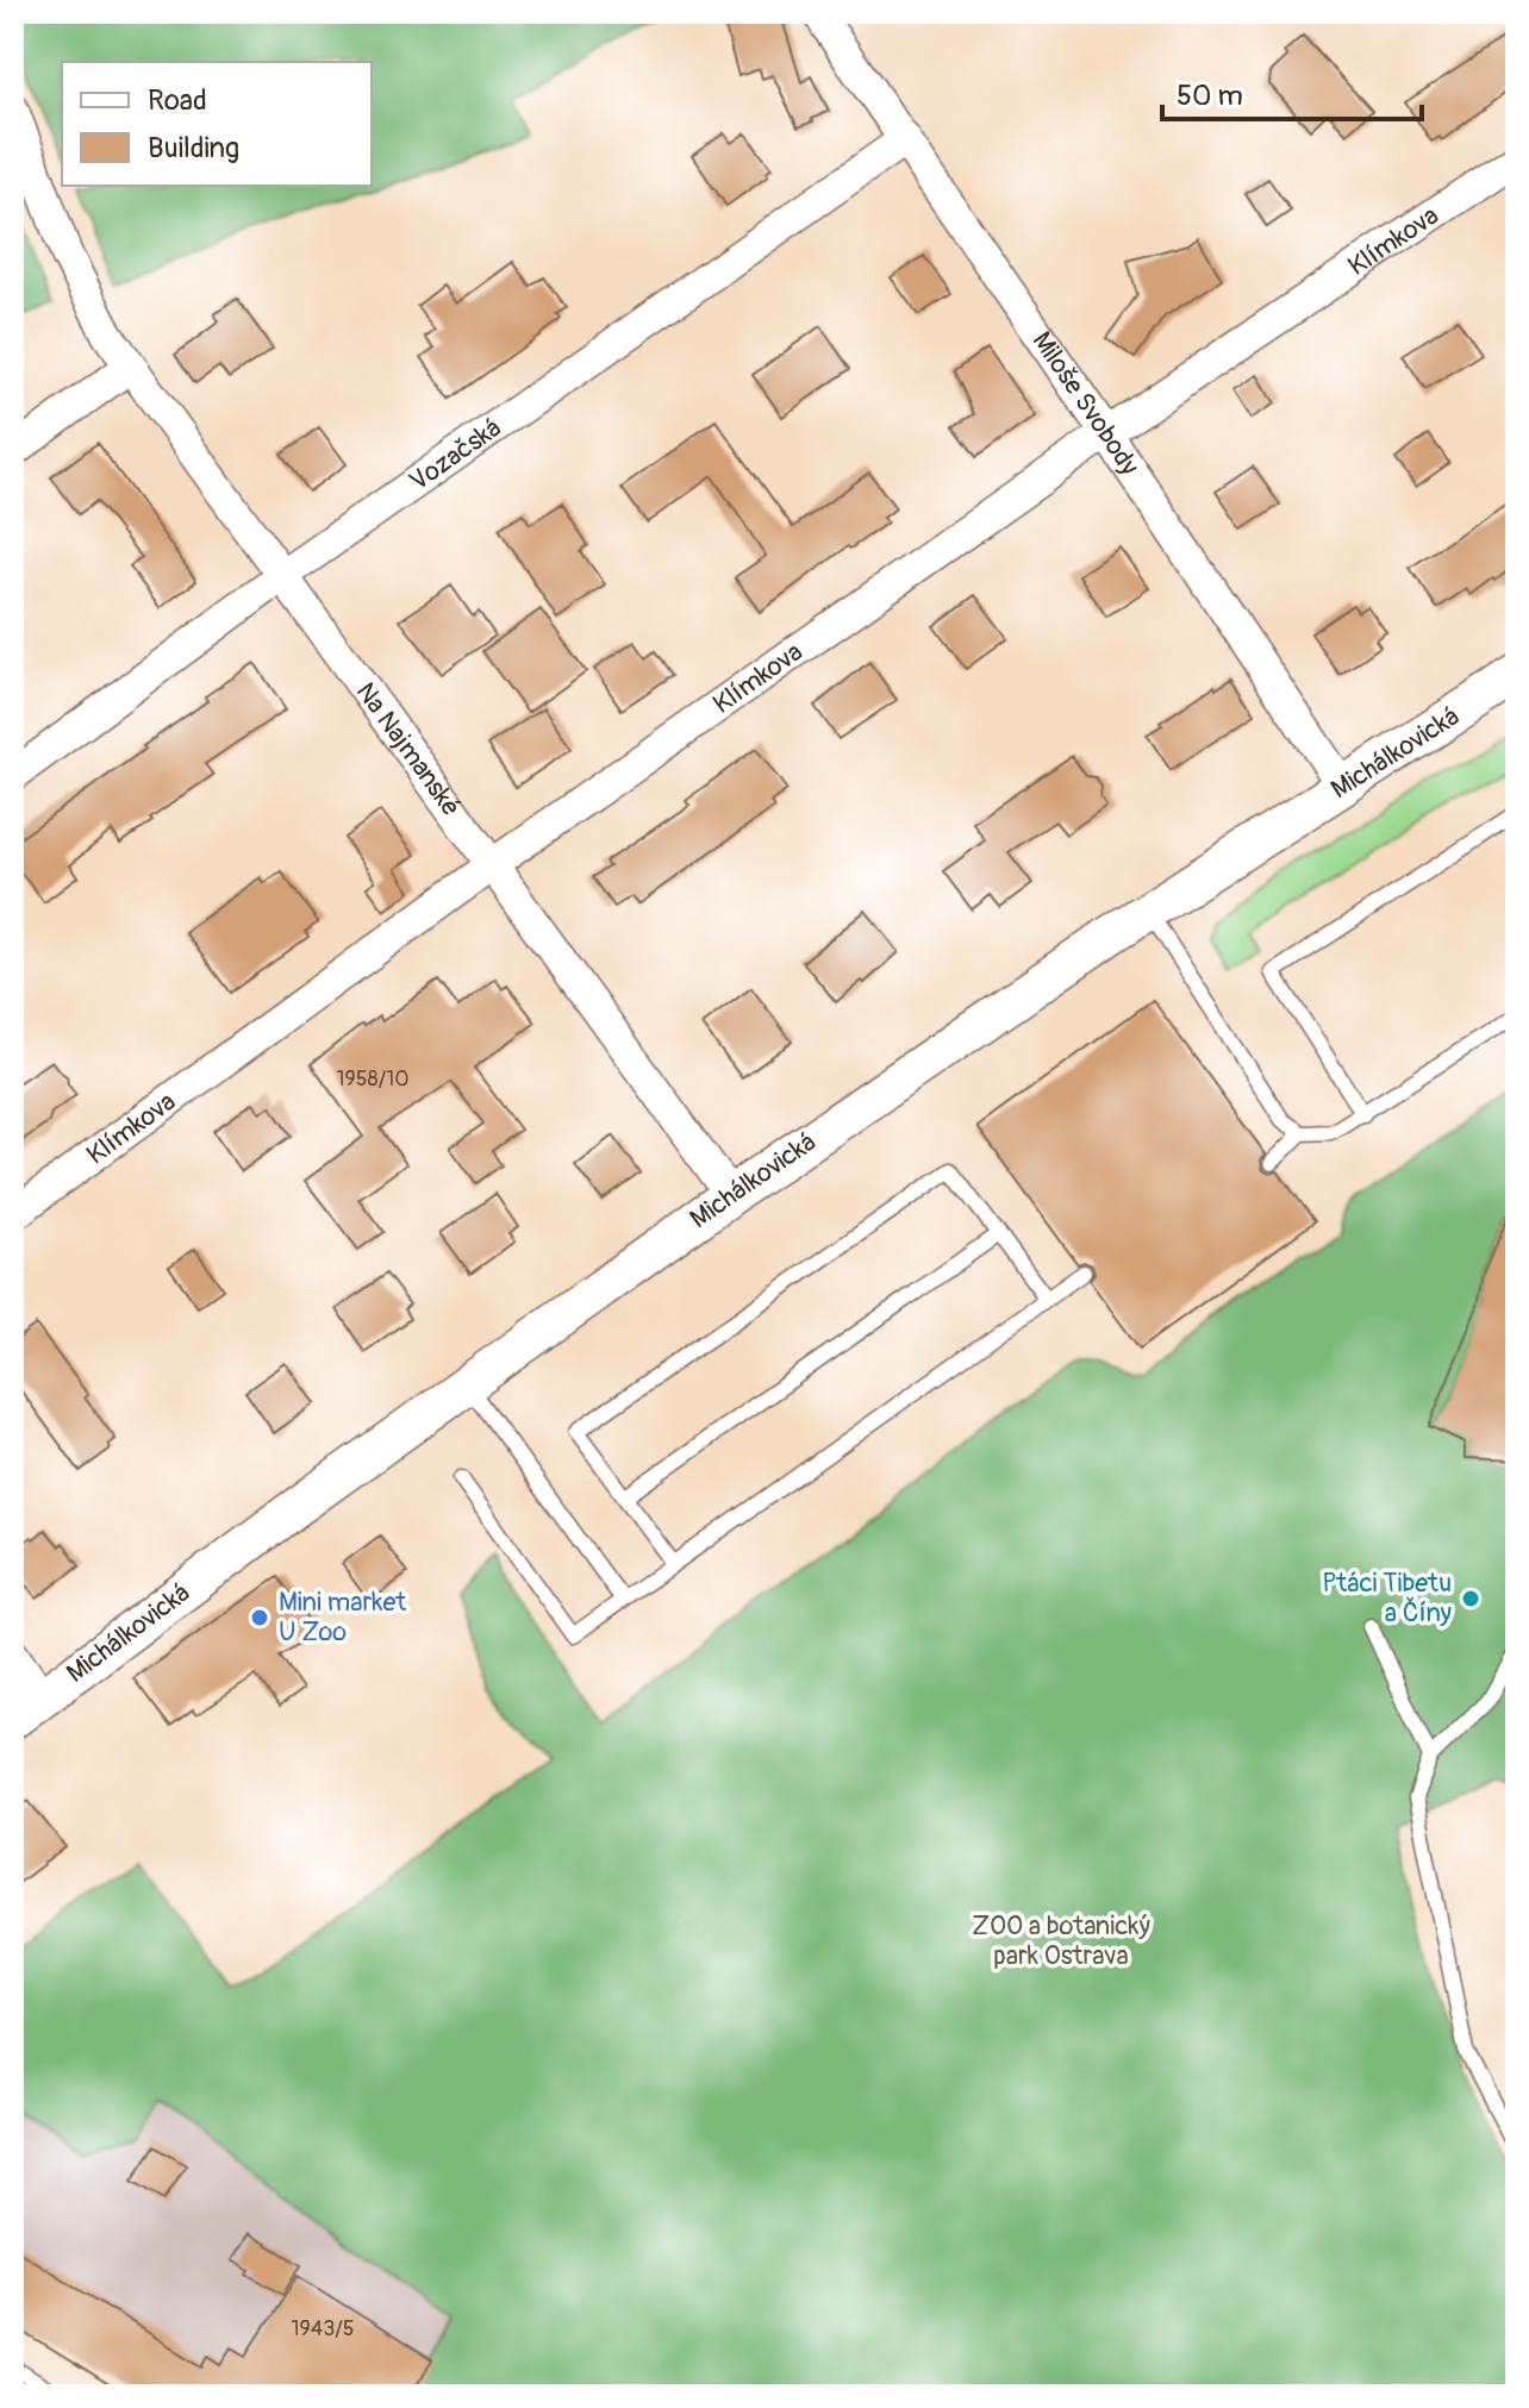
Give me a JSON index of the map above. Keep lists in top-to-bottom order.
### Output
{
  "streets": {
    "street": [
      "Klímkova",
      "Miloše Svobody",
      "Vozačská",
      "Na Najmanské",
      "Michálkovická"
    ]
  },
  "crossings": [
    ["Klímkova", "Miloše Svobody"],
    ["Klímkova", "Na Najmanské"],
    ["Miloše Svobody", "Vozačská"],
    ["Miloše Svobody", "Michálkovická"],
    ["Vozačská", "Na Najmanské"],
    ["Na Najmanské", "Michálkovická"]
  ],
  "parks": ["ZOO a botanický park Ostrava"],
  "places": ["Ptáci Tibetu a Číny", "Mini market U Zoo"],
  "house_numbers": ["1958/10", "1943/5"],
  "legend": ["Road", "Building"],
  "scale_bar": "50 m"
}
